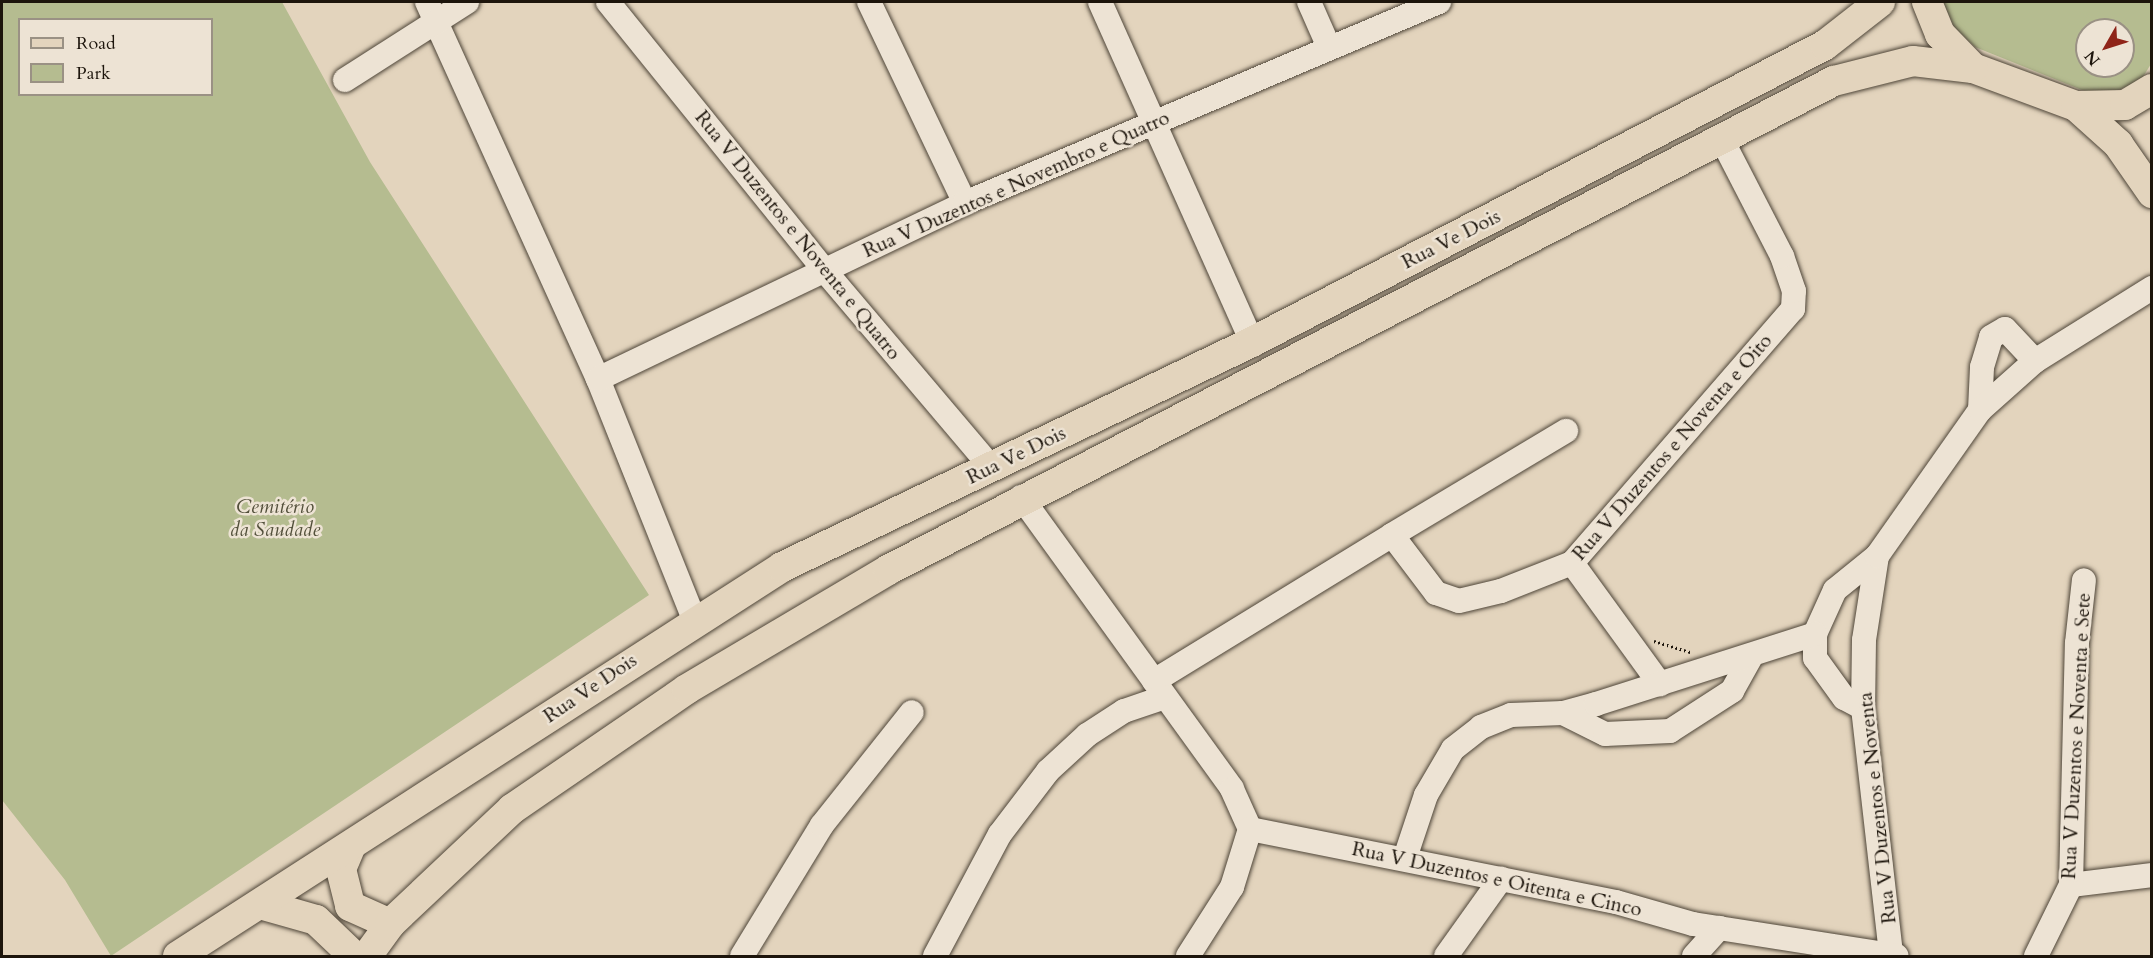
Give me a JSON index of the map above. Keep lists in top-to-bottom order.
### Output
{
  "streets": {
    "main road": ["Rua Ve Dois"],
    "street": [
      "Rua V Duzentos e Novembro e Quatro",
      "Rua V Duzentos e Noventa e Quatro",
      "Rua V Duzentos e Noventa e Oito",
      "Rua V Duzentos e Noventa e Sete",
      "Rua V Duzentos e Noventa",
      "Rua V Duzentos e Oitenta e Cinco"
    ]
  },
  "crossings": [
    ["Rua V Duzentos e Novembro e Quatro", "Rua V Duzentos e Noventa e Quatro"],
    ["Rua V Duzentos e Noventa e Quatro", "Rua Ve Dois"],
    ["Rua Ve Dois", "Rua V Duzentos e Noventa e Oito"],
    ["Rua V Duzentos e Noventa", "Rua V Duzentos e Oitenta e Cinco"]
  ],
  "parks": ["Cemitério da Saudade"],
  "legend": ["Road", "Park"],
  "north": "bottom left"
}
